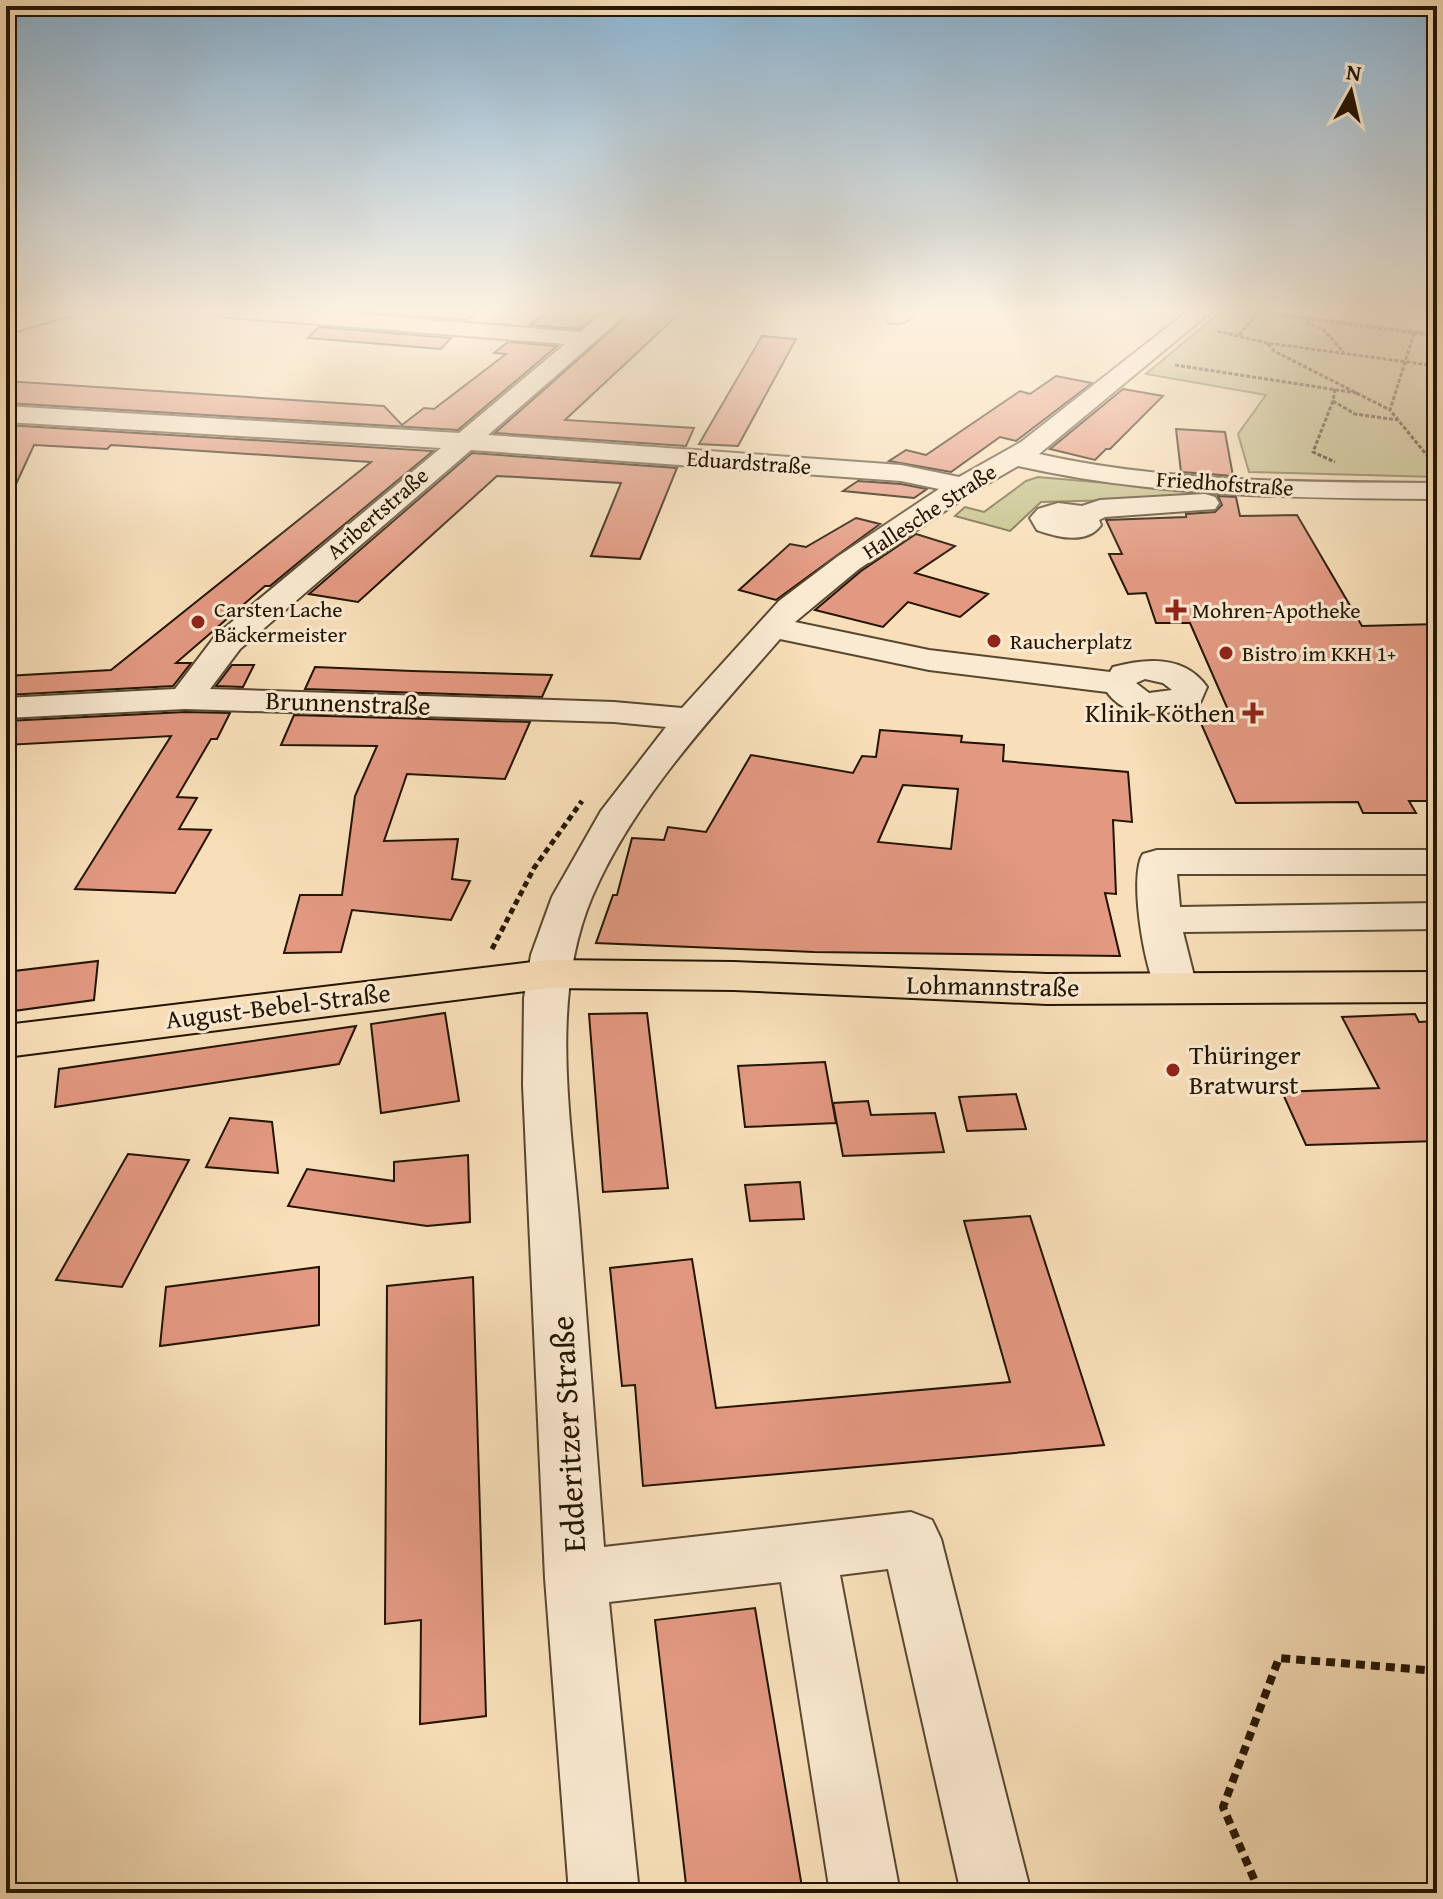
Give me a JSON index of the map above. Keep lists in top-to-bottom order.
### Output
{
  "streets": {
    "main road": ["Lohmannstraße", "August-Bebel-Straße"],
    "street": [
      "Eduardstraße",
      "Friedhofstraße",
      "Hallesche Straße",
      "Aribertstraße",
      "Brunnenstraße",
      "Edderitzer Straße"
    ]
  },
  "crossings": [
    ["Eduardstraße", "Hallesche Straße"],
    ["Eduardstraße", "Aribertstraße"],
    ["Friedhofstraße", "Hallesche Straße"],
    ["Hallesche Straße", "Brunnenstraße"],
    ["Hallesche Straße", "Lohmannstraße"],
    ["Hallesche Straße", "August-Bebel-Straße"],
    ["Hallesche Straße", "Edderitzer Straße"],
    ["Aribertstraße", "Brunnenstraße"],
    ["Lohmannstraße", "August-Bebel-Straße"],
    ["Lohmannstraße", "Edderitzer Straße"],
    ["August-Bebel-Straße", "Edderitzer Straße"]
  ],
  "places": {
    "health": ["Mohren-Apotheke", "Klinik Köthen"],
    "other": [
      "Carsten Lache Bäckermeister",
      "Raucherplatz",
      "Bistro im KKH 1+",
      "Thüringer Bratwurst"
    ]
  },
  "north": "top"
}
